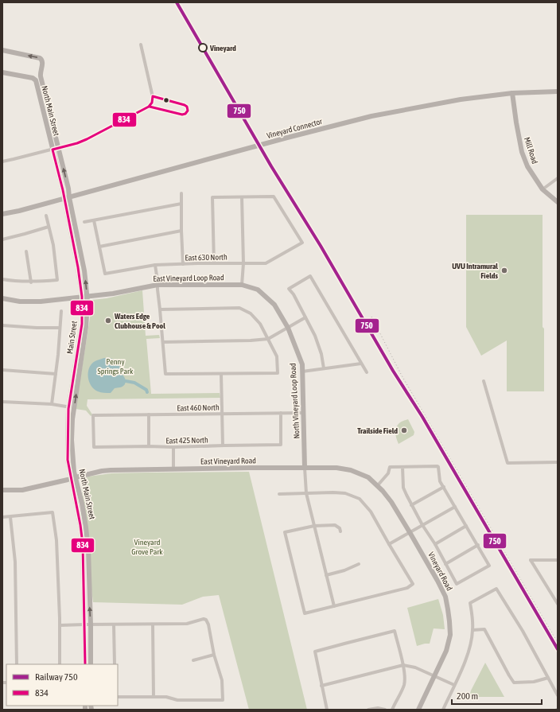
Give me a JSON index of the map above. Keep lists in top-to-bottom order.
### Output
{
  "streets": {
    "street": [
      "North Main Street",
      "Vineyard Connector",
      "Mill Road",
      "East 630 North",
      "East Vineyard Loop Road",
      "Main Street",
      "North Vineyard Loop Road",
      "East 460 North",
      "East 425 North",
      "East Vineyard Road",
      "Vineyard Road"
    ]
  },
  "crossings": [
    ["North Main Street", "Vineyard Connector"],
    ["North Main Street", "Main Street"],
    ["North Main Street", "East Vineyard Road"],
    ["Vineyard Connector", "Mill Road"],
    ["Vineyard Connector", "Main Street"],
    ["East Vineyard Loop Road", "Main Street"],
    ["East Vineyard Loop Road", "North Vineyard Loop Road"],
    ["Main Street", "East Vineyard Road"],
    ["North Vineyard Loop Road", "East 460 North"],
    ["North Vineyard Loop Road", "East Vineyard Road"],
    ["East 460 North", "East 425 North"],
    ["East Vineyard Road", "Vineyard Road"]
  ],
  "parks": ["Penny Springs Park", "Vineyard Grove Park"],
  "places": [
    "Vineyard",
    "UVU Intramural Fields",
    "Waters Edge Clubhouse & Pool",
    "Trailside Field"
  ],
  "lines": ["rail line 750", "transit line 834"],
  "legend": ["Railway 750", "834"],
  "scale_bar": "200 m"
}
